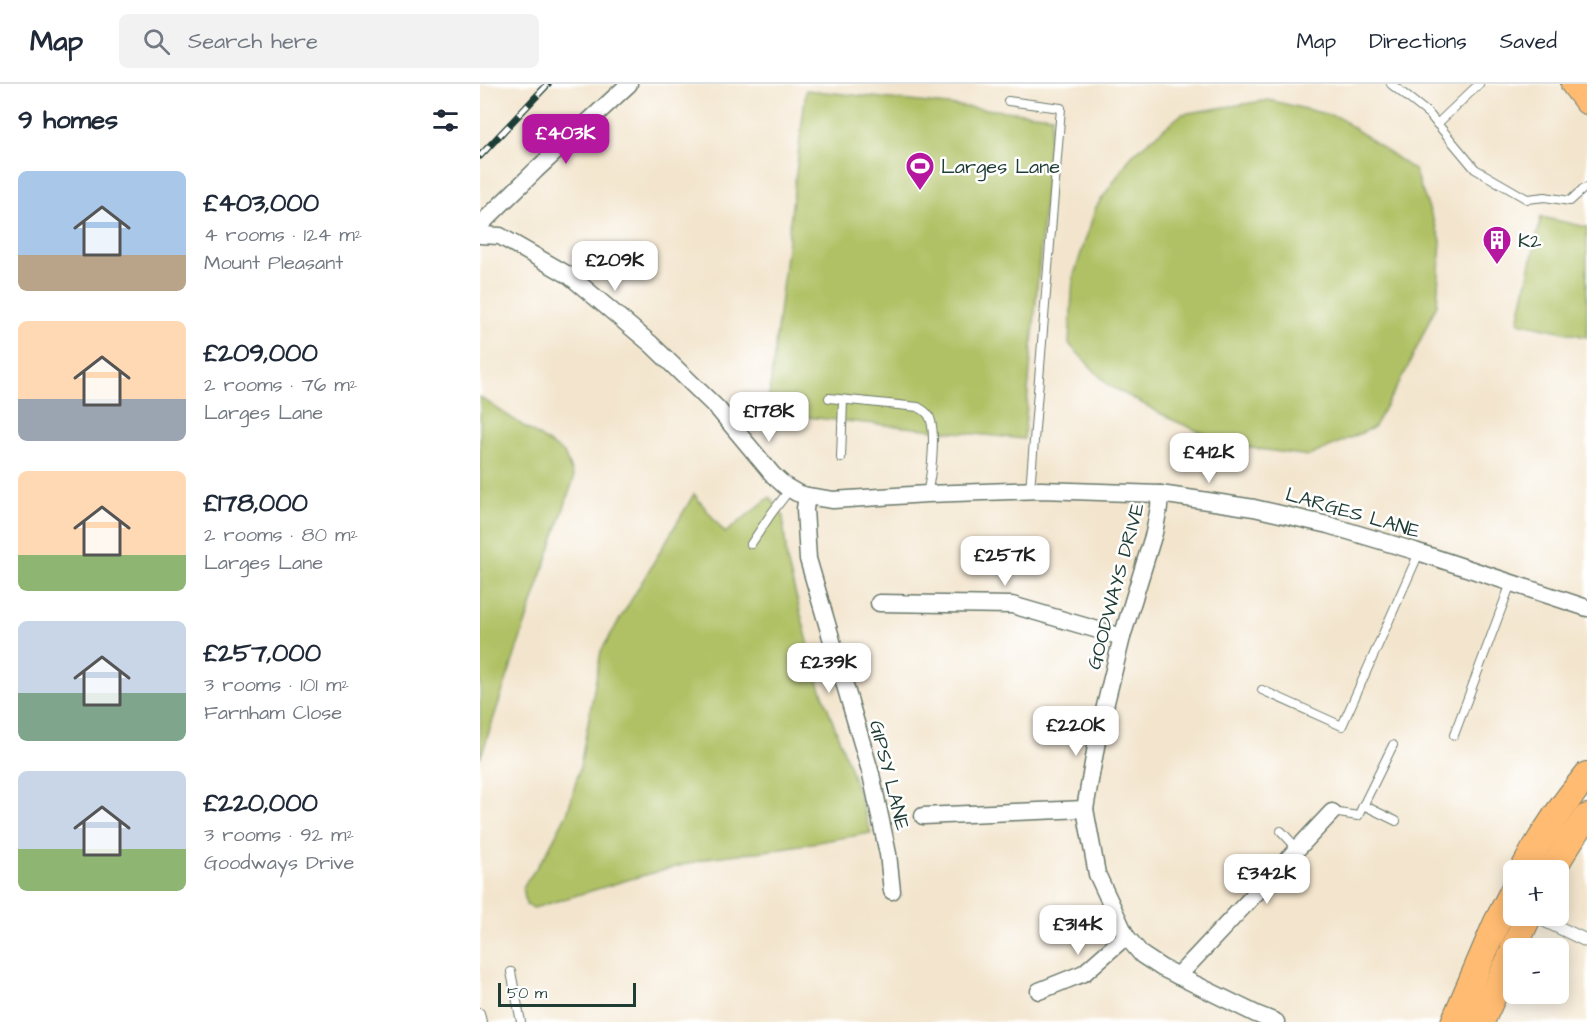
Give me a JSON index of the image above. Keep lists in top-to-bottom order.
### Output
{
  "streets": {
    "street": ["LARGES LANE", "GOODWAYS DRIVE", "GIPSY LANE"]
  },
  "crossings": [
    ["LARGES LANE", "GOODWAYS DRIVE"],
    ["LARGES LANE", "GIPSY LANE"]
  ],
  "places": {
    "sports": ["Larges Lane"],
    "building": ["K2"]
  },
  "scale_bar": "50 m",
  "page": {
    "header": "Map",
    "search": "Search here",
    "nav": ["Map", "Directions", "Saved"],
    "heading": "9 homes",
    "price": [
      "£403K",
      "£209K",
      "£178K",
      "£412K",
      "£257K",
      "£239K",
      "£220K",
      "£342K",
      "£314K"
    ],
    "list": [
      {
        "name": "£403,000",
        "note": "4 rooms · 124 m² · Mount Pleasant"
      },
      {
        "name": "£209,000",
        "note": "2 rooms · 76 m² · Larges Lane"
      },
      {
        "name": "£178,000",
        "note": "2 rooms · 80 m² · Larges Lane"
      },
      {
        "name": "£257,000",
        "note": "3 rooms · 101 m² · Farnham Close"
      },
      {
        "name": "£220,000",
        "note": "3 rooms · 92 m² · Goodways Drive"
      }
    ],
    "map_buttons": ["+", "−"],
    "scale": "50 m"
  }
}
